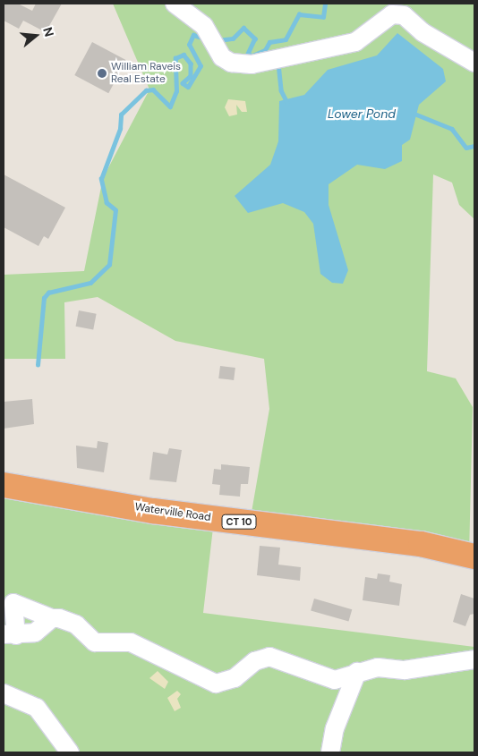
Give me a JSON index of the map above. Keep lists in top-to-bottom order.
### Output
{
  "streets": {
    "highway": ["Waterville Road", "CT 10"]
  },
  "water": ["Lower Pond"],
  "places": ["William Raveis Real Estate"],
  "north": "right"
}
